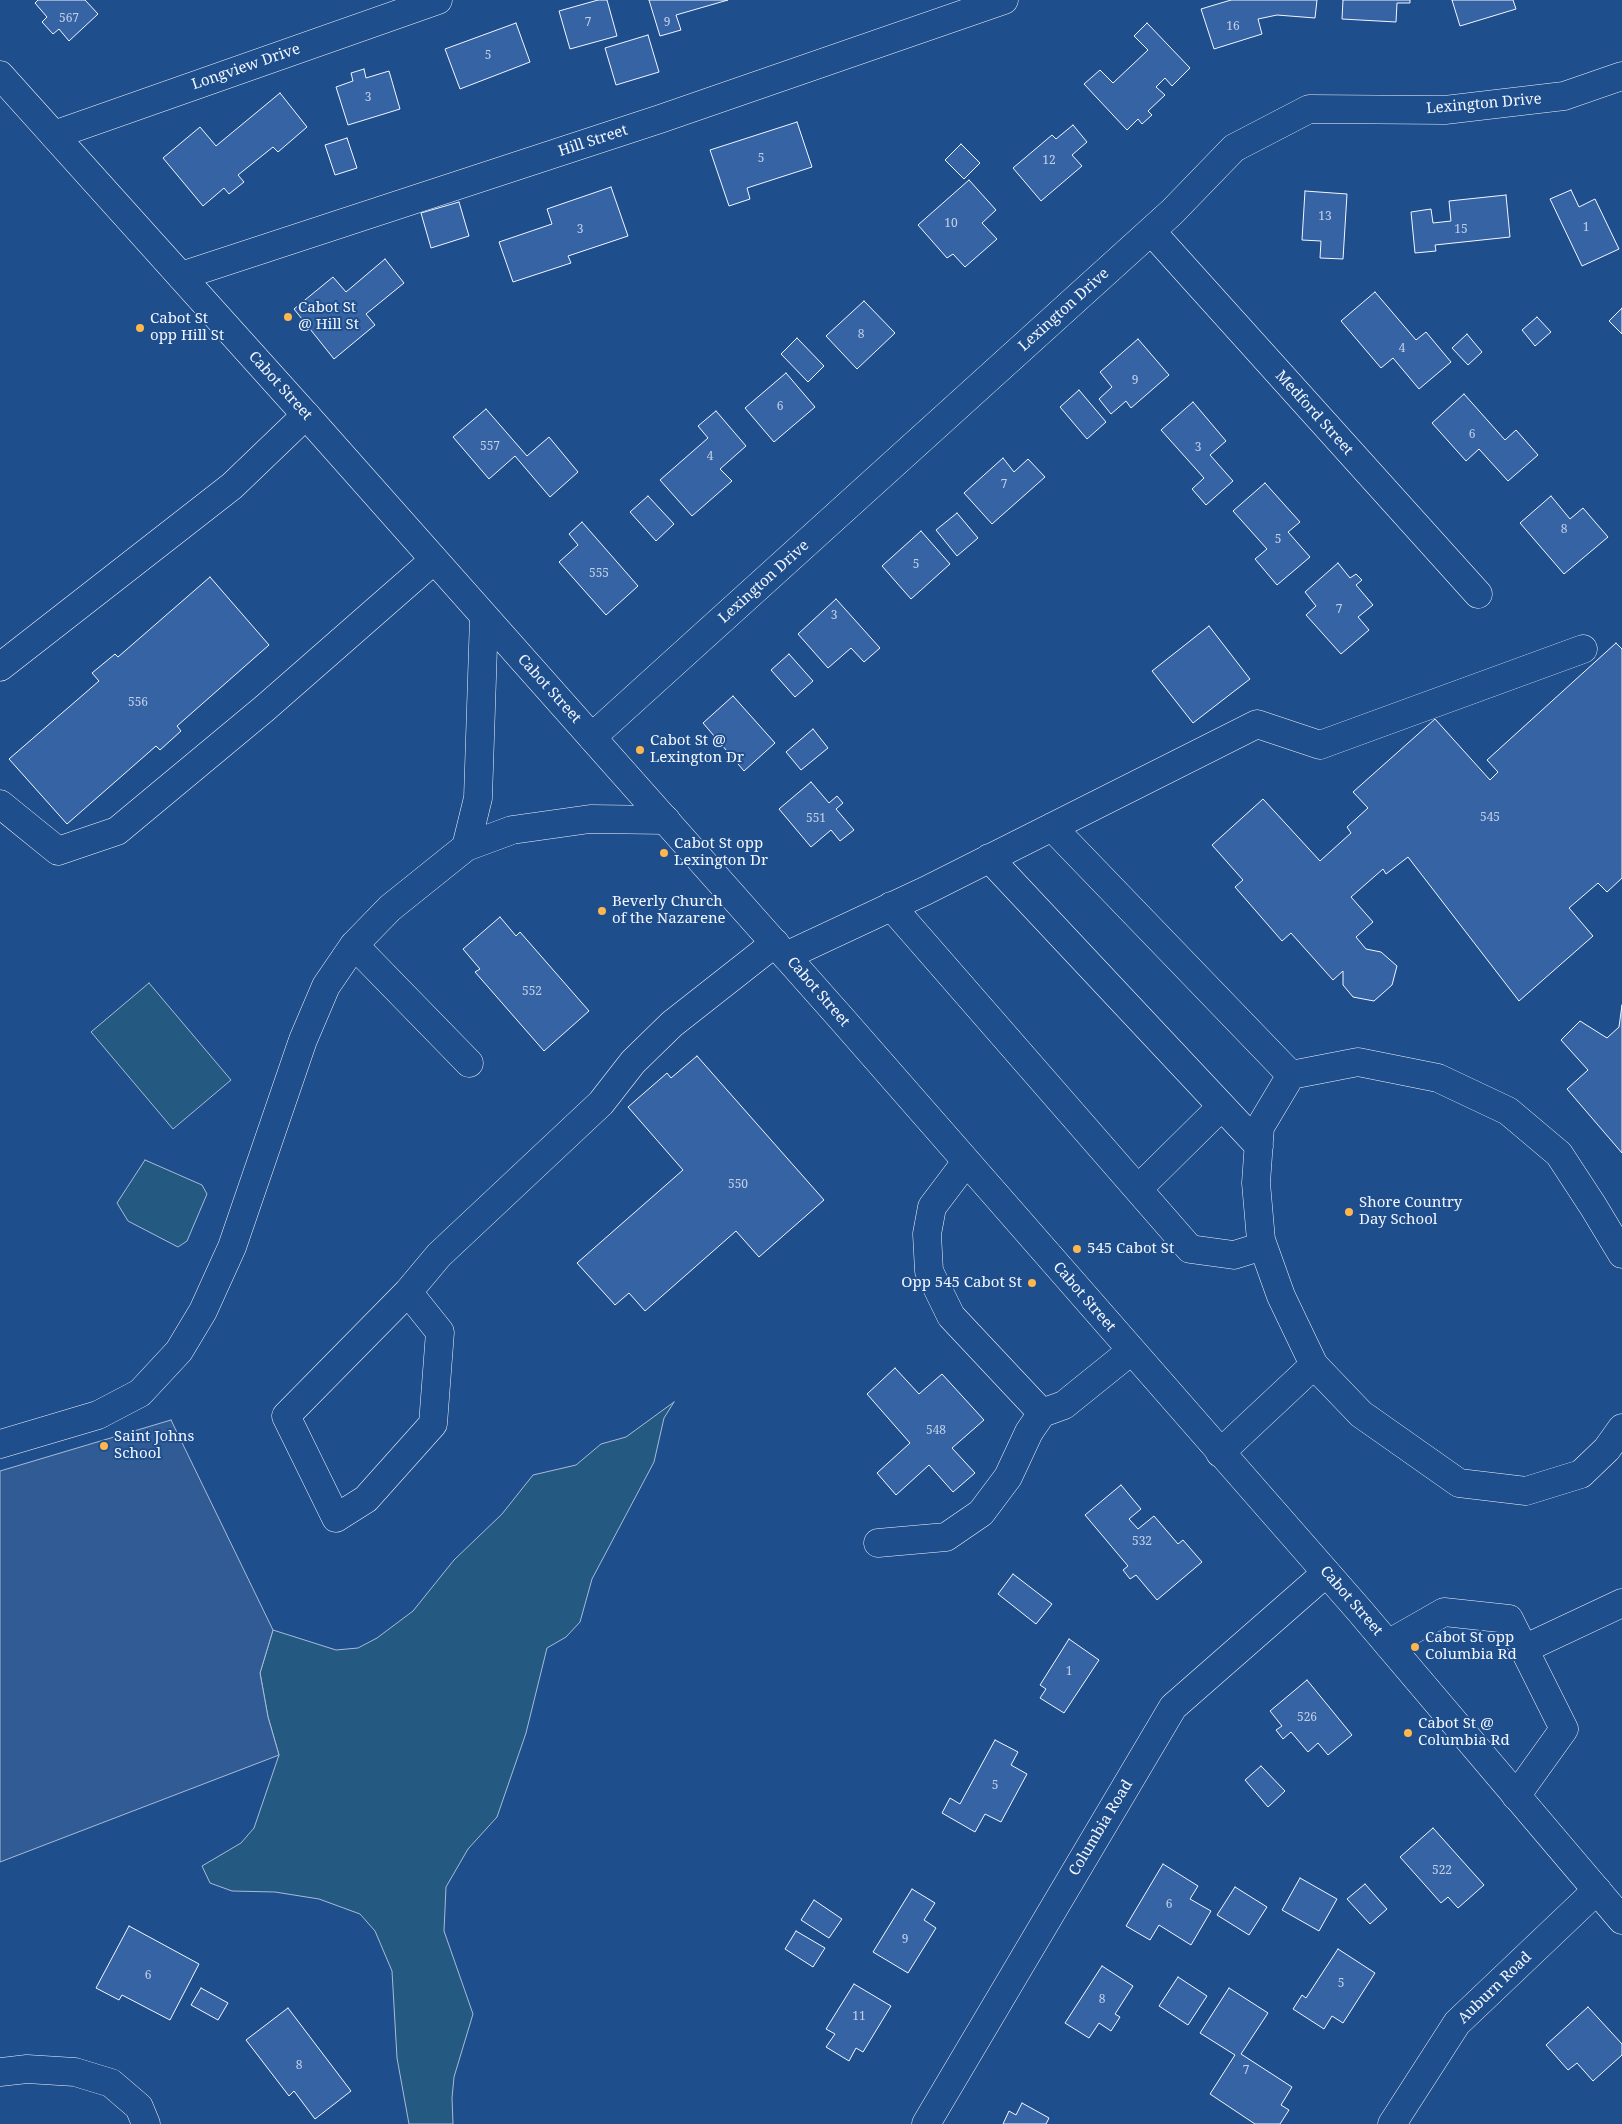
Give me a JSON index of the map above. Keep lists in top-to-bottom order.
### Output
{
  "streets": {
    "main road": [
      "Longview Drive",
      "Lexington Drive",
      "Hill Street",
      "Cabot Street",
      "Medford Street",
      "Columbia Road",
      "Auburn Road"
    ]
  },
  "crossings": [
    ["Longview Drive", "Cabot Street"],
    ["Lexington Drive", "Cabot Street"],
    ["Lexington Drive", "Medford Street"],
    ["Hill Street", "Cabot Street"],
    ["Cabot Street", "Columbia Road"],
    ["Cabot Street", "Auburn Road"]
  ],
  "places": [
    "Cabot St @ Hill St",
    "Cabot St opp Hill St",
    "Cabot St @ Lexington Dr",
    "Cabot St opp Lexington Dr",
    "Beverly Church of the Nazarene",
    "Shore Country Day School",
    "545 Cabot St",
    "Opp 545 Cabot St",
    "Saint Johns School",
    "Cabot St opp Columbia Rd",
    "Cabot St @ Columbia Rd"
  ],
  "house_numbers": [
    "567",
    "7",
    "9",
    "16",
    "5",
    "3",
    "5",
    "12",
    "13",
    "10",
    "1",
    "3",
    "15",
    "8",
    "4",
    "9",
    "6",
    "6",
    "557",
    "3",
    "4",
    "7",
    "8",
    "5",
    "5",
    "555",
    "7",
    "3",
    "556",
    "545",
    "551",
    "552",
    "550",
    "548",
    "532",
    "1",
    "526",
    "5",
    "522",
    "6",
    "9",
    "6",
    "5",
    "8",
    "11",
    "8",
    "7"
  ]
}
